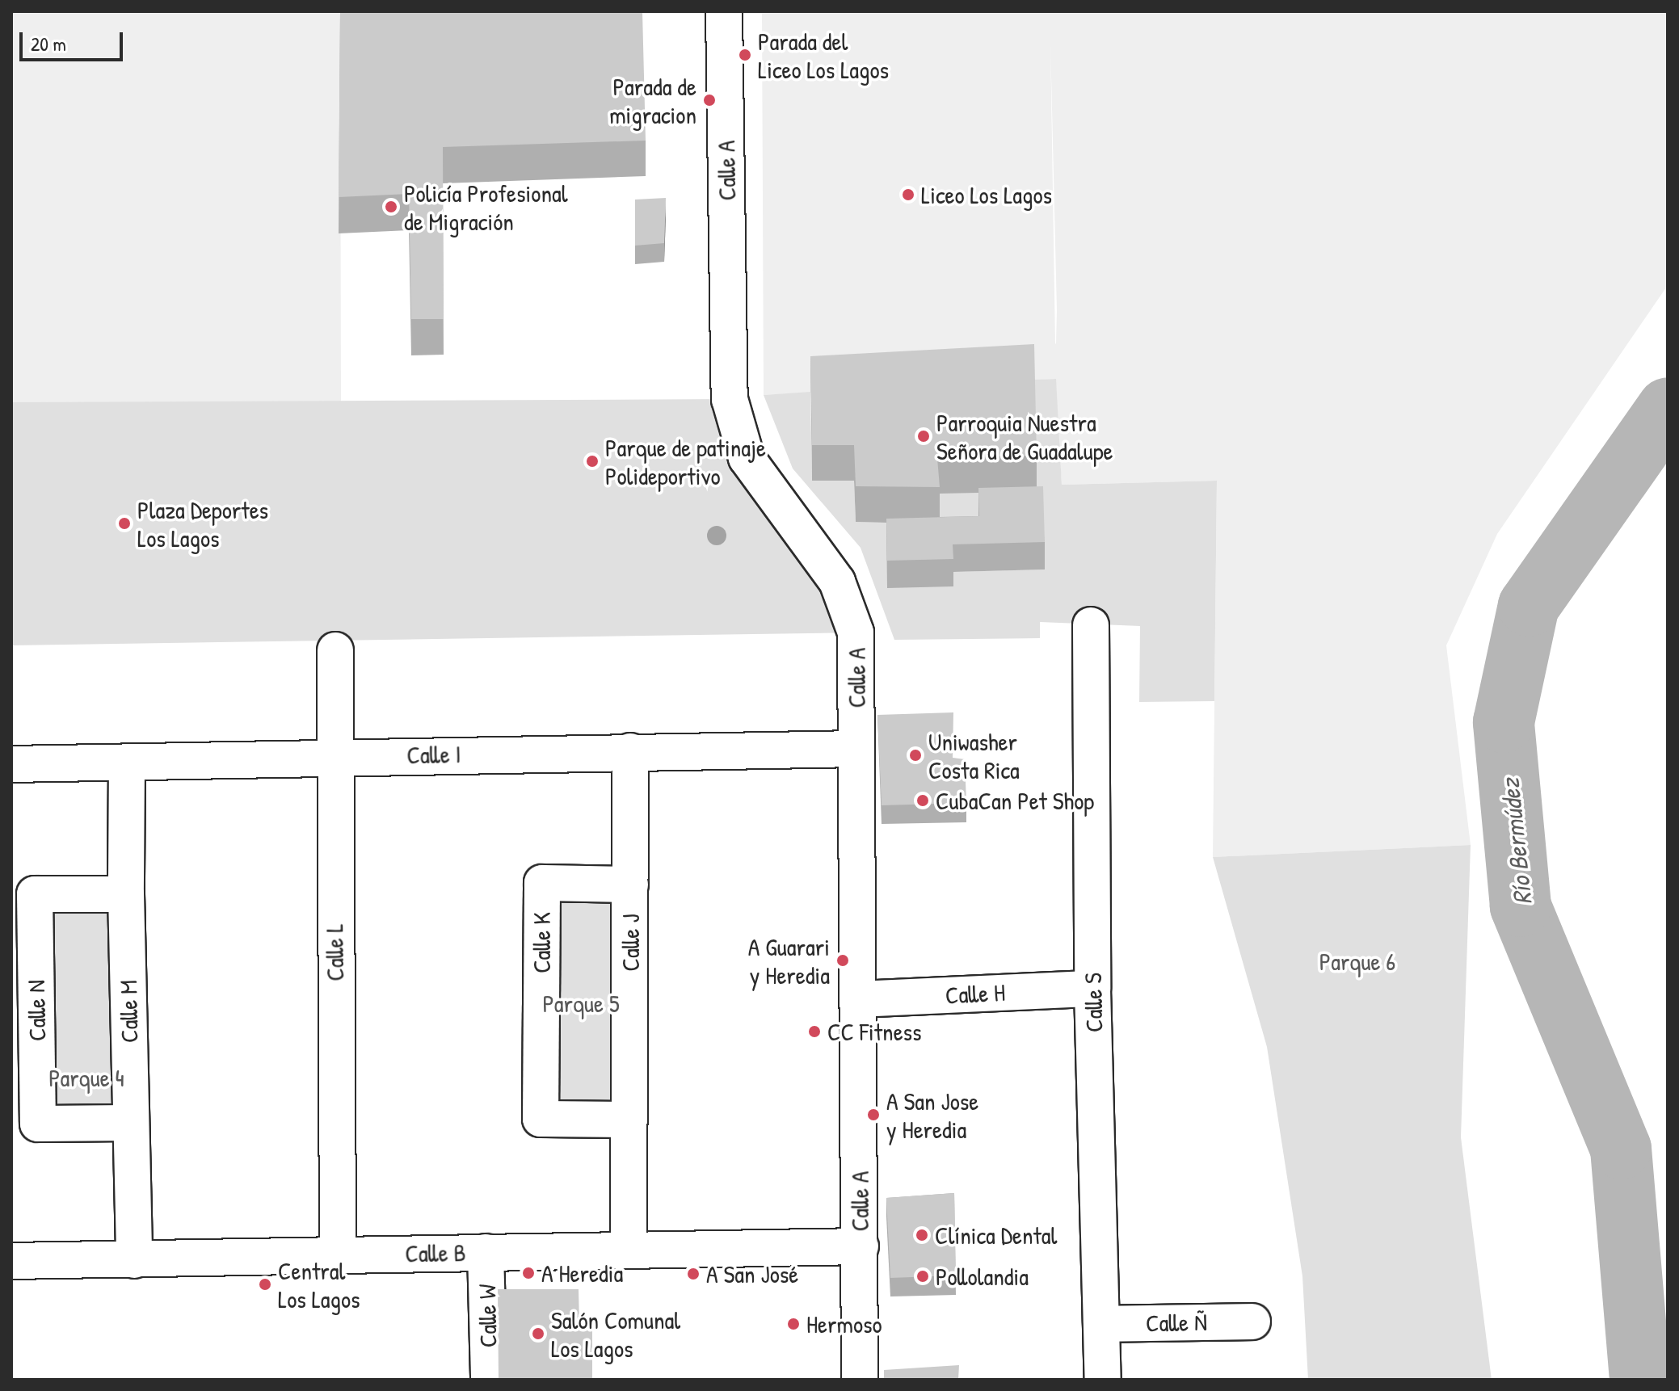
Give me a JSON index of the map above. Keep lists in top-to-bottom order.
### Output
{
  "streets": {
    "street": [
      "Calle A",
      "Calle I",
      "Calle K",
      "Calle J",
      "Calle L",
      "Calle H",
      "Calle S",
      "Calle N",
      "Calle M",
      "Calle B",
      "Calle W",
      "Calle Ñ"
    ]
  },
  "crossings": [
    ["Calle A", "Calle I"],
    ["Calle A", "Calle H"],
    ["Calle A", "Calle B"],
    ["Calle I", "Calle J"],
    ["Calle I", "Calle L"],
    ["Calle I", "Calle M"],
    ["Calle K", "Calle J"],
    ["Calle J", "Calle B"],
    ["Calle L", "Calle B"],
    ["Calle H", "Calle S"],
    ["Calle S", "Calle Ñ"],
    ["Calle N", "Calle M"],
    ["Calle M", "Calle B"],
    ["Calle B", "Calle W"]
  ],
  "water": ["Río Bermúdez"],
  "parks": ["Parque 6", "Parque 5", "Parque 4"],
  "places": [
    "Parada del Liceo Los Lagos",
    "Parada de migracion",
    "Liceo Los Lagos",
    "Policía Profesional de Migración",
    "Parroquia Nuestra Señora de Guadalupe",
    "Parque de patinaje Polideportivo",
    "Plaza Deportes Los Lagos",
    "Uniwasher Costa Rica",
    "CubaCan Pet Shop",
    "A Guarari y Heredia",
    "CC Fitness",
    "A San Jose y Heredia",
    "Clínica Dental",
    "A Heredia",
    "A San José",
    "Pollolandia",
    "Central Los Lagos",
    "Hermoso",
    "Salón Comunal Los Lagos"
  ],
  "scale_bar": "20 m"
}
